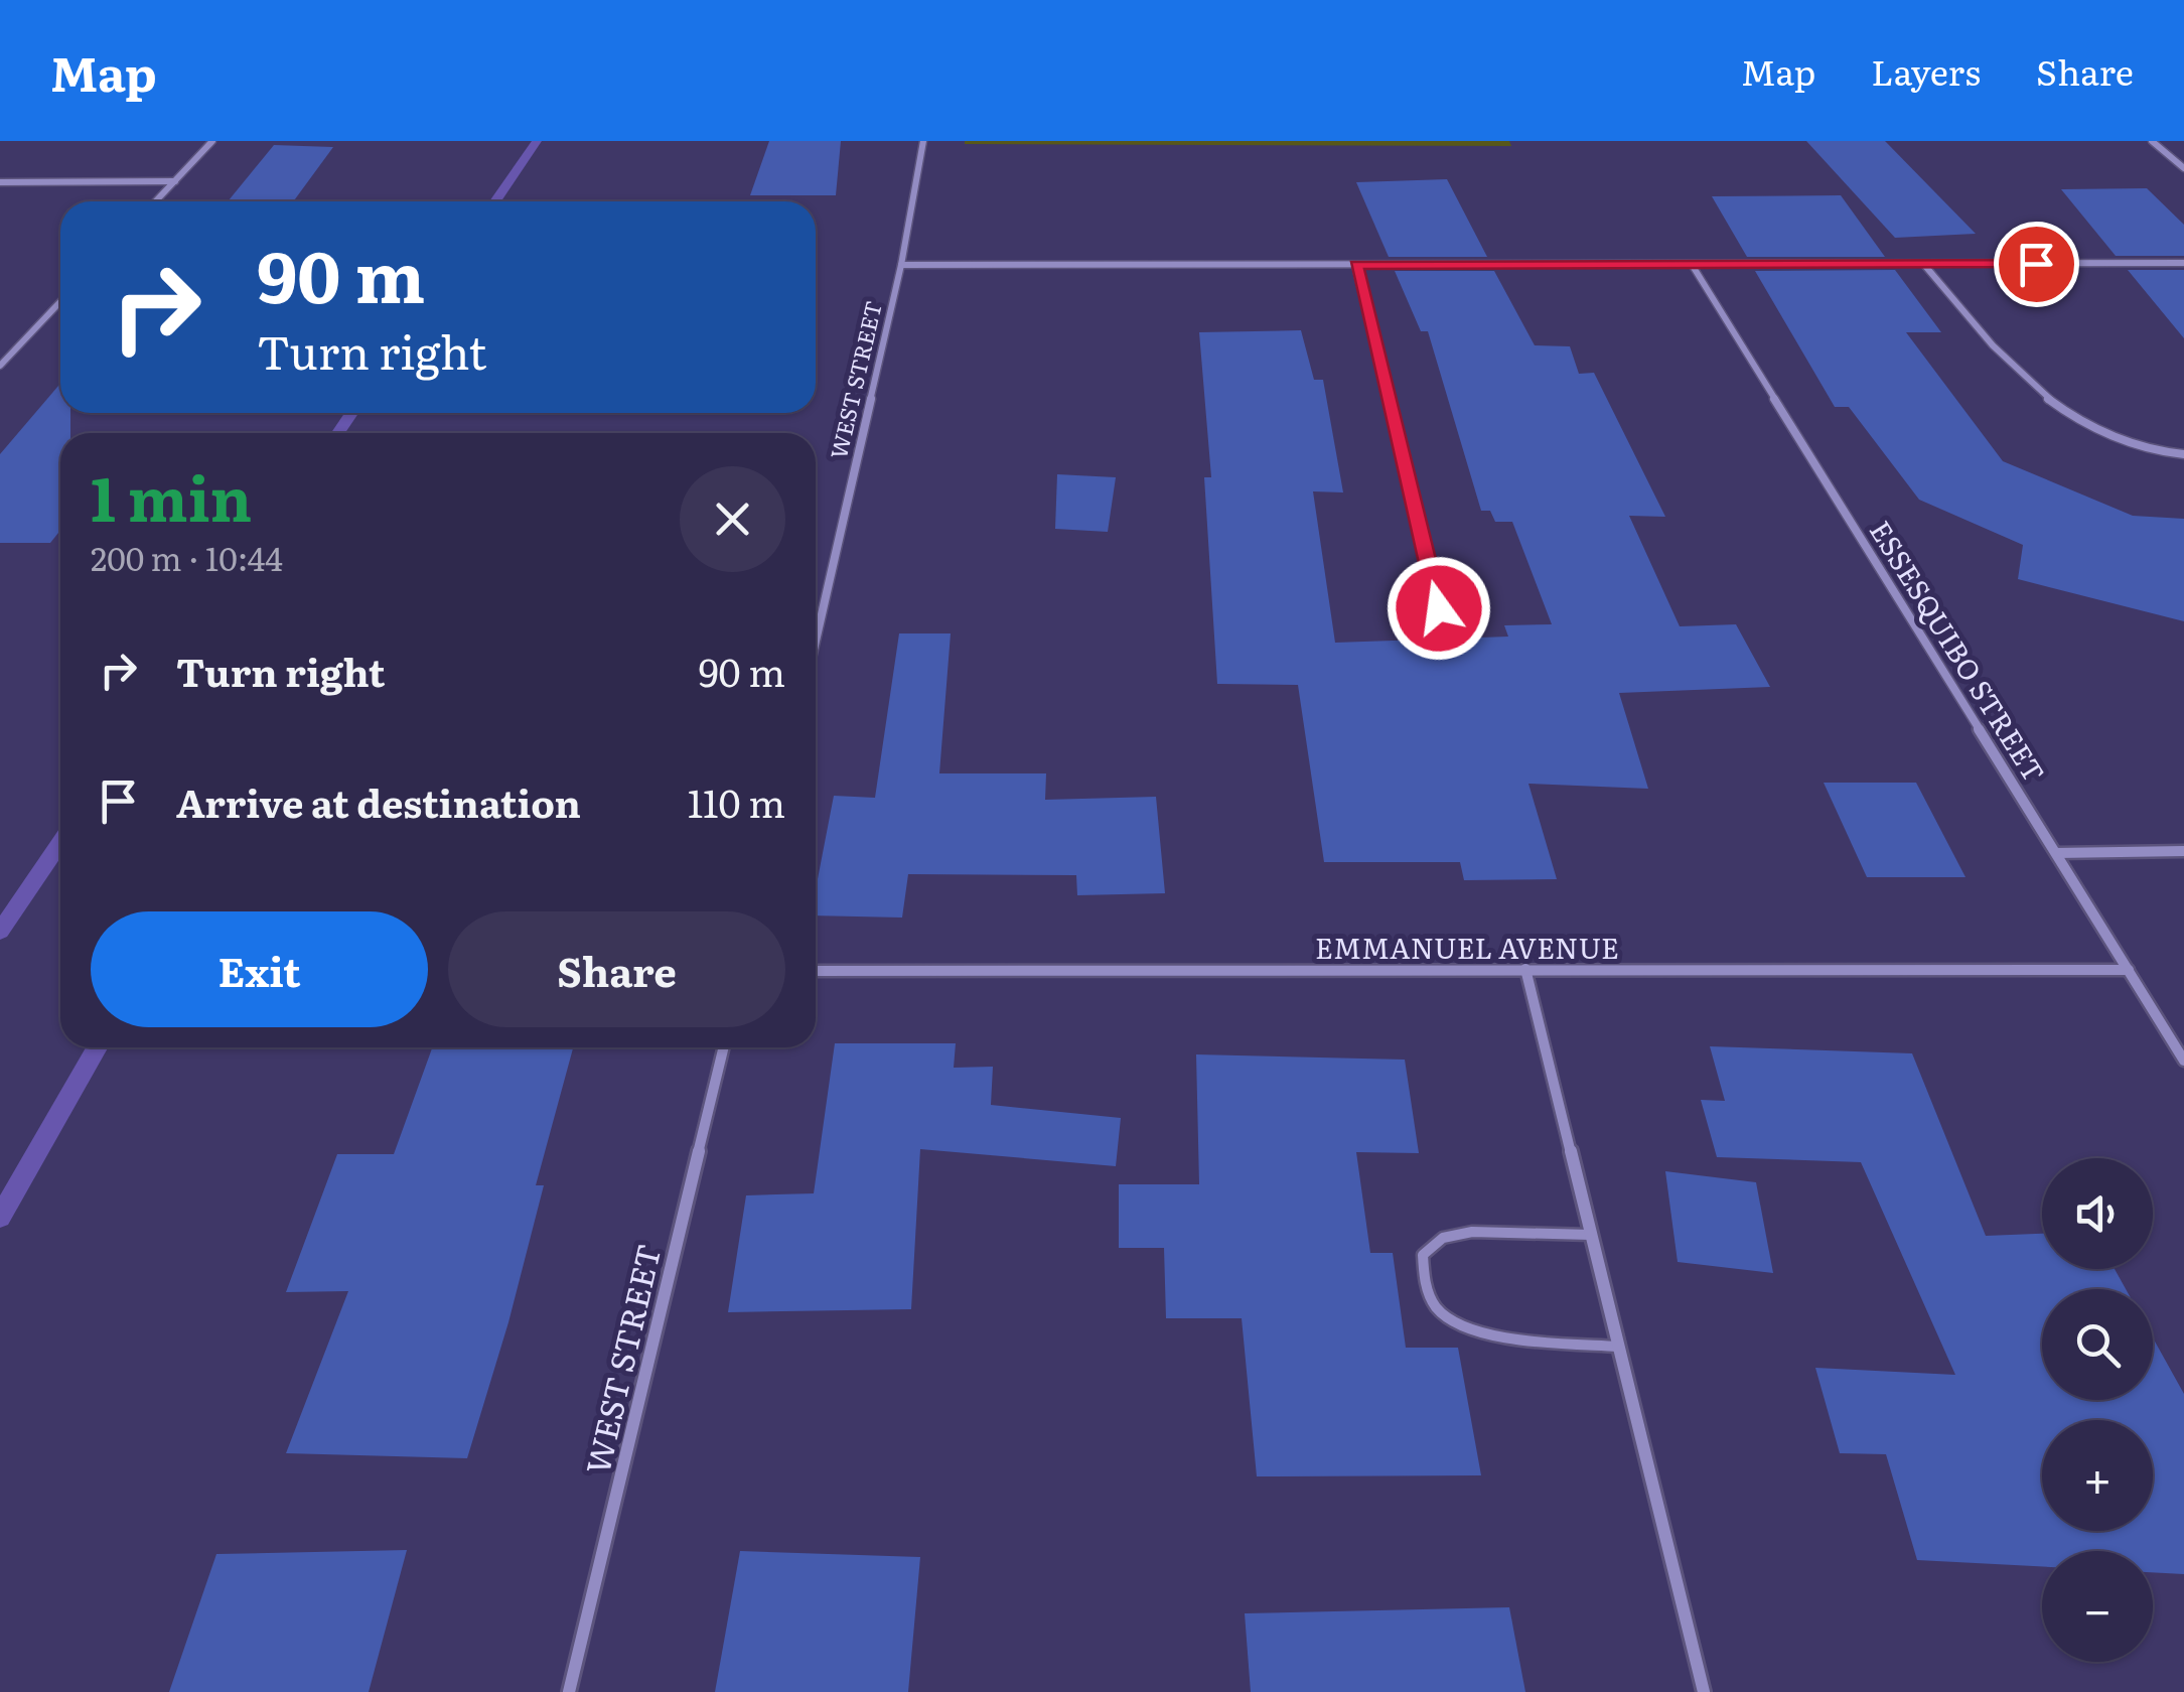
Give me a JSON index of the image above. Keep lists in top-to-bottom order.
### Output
{
  "streets": {
    "street": ["WEST STREET", "ESSESQUIBO STREET", "EMMANUEL AVENUE"]
  },
  "crossings": [
    ["ESSESQUIBO STREET", "EMMANUEL AVENUE"]
  ],
  "page": {
    "header": "Map",
    "nav": ["Map", "Layers", "Share"],
    "turn": ["90 m", "Turn right"],
    "heading": ["1 min", "200 m · 10:44"],
    "list": [
      {
        "name": "Turn right",
        "value": "90 m"
      },
      {
        "name": "Arrive at destination",
        "value": "110 m"
      }
    ],
    "buttons": ["Exit", "Share"],
    "map_buttons": ["+", "−"]
  }
}
